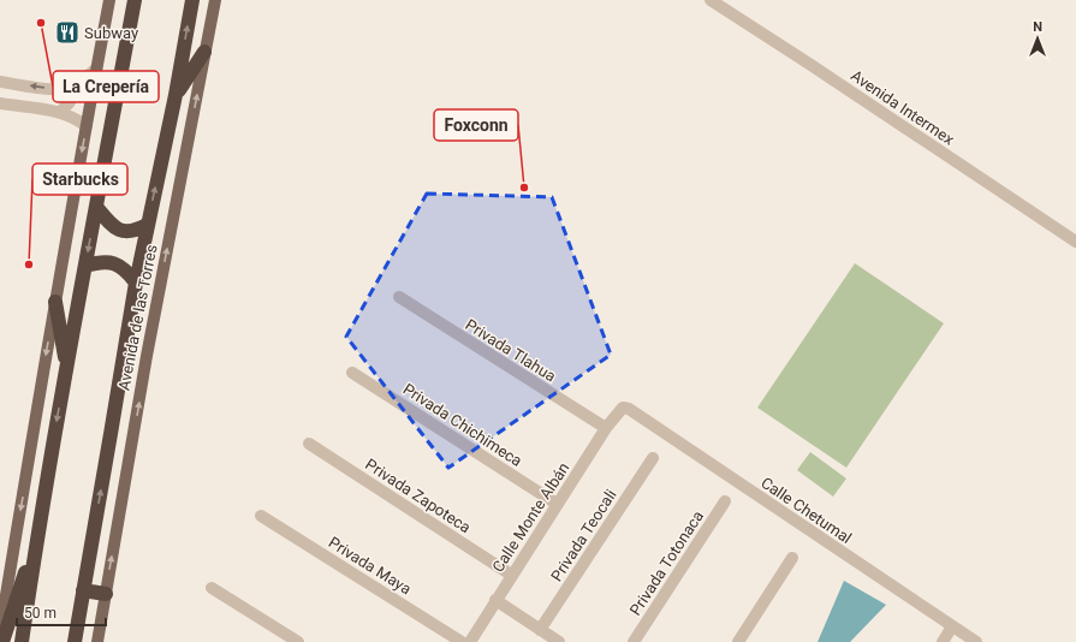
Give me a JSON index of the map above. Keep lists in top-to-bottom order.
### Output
{
  "streets": {
    "highway": ["Avenida de las Torres"],
    "street": [
      "Avenida Intermex",
      "Privada Tlahua",
      "Privada Chichimeca",
      "Privada Zapoteca",
      "Calle Chetumal",
      "Calle Monte Albán",
      "Privada Teocali",
      "Privada Totonaca",
      "Privada Maya"
    ]
  },
  "crossings": [
    ["Privada Tlahua", "Calle Monte Albán"],
    ["Privada Chichimeca", "Calle Monte Albán"],
    ["Privada Zapoteca", "Calle Monte Albán"],
    ["Calle Chetumal", "Calle Monte Albán"]
  ],
  "places": {
    "other": ["La Crepería", "Foxconn", "Starbucks"],
    "restaurant": ["Subway"]
  },
  "scale_bar": "50 m",
  "north": "top"
}
